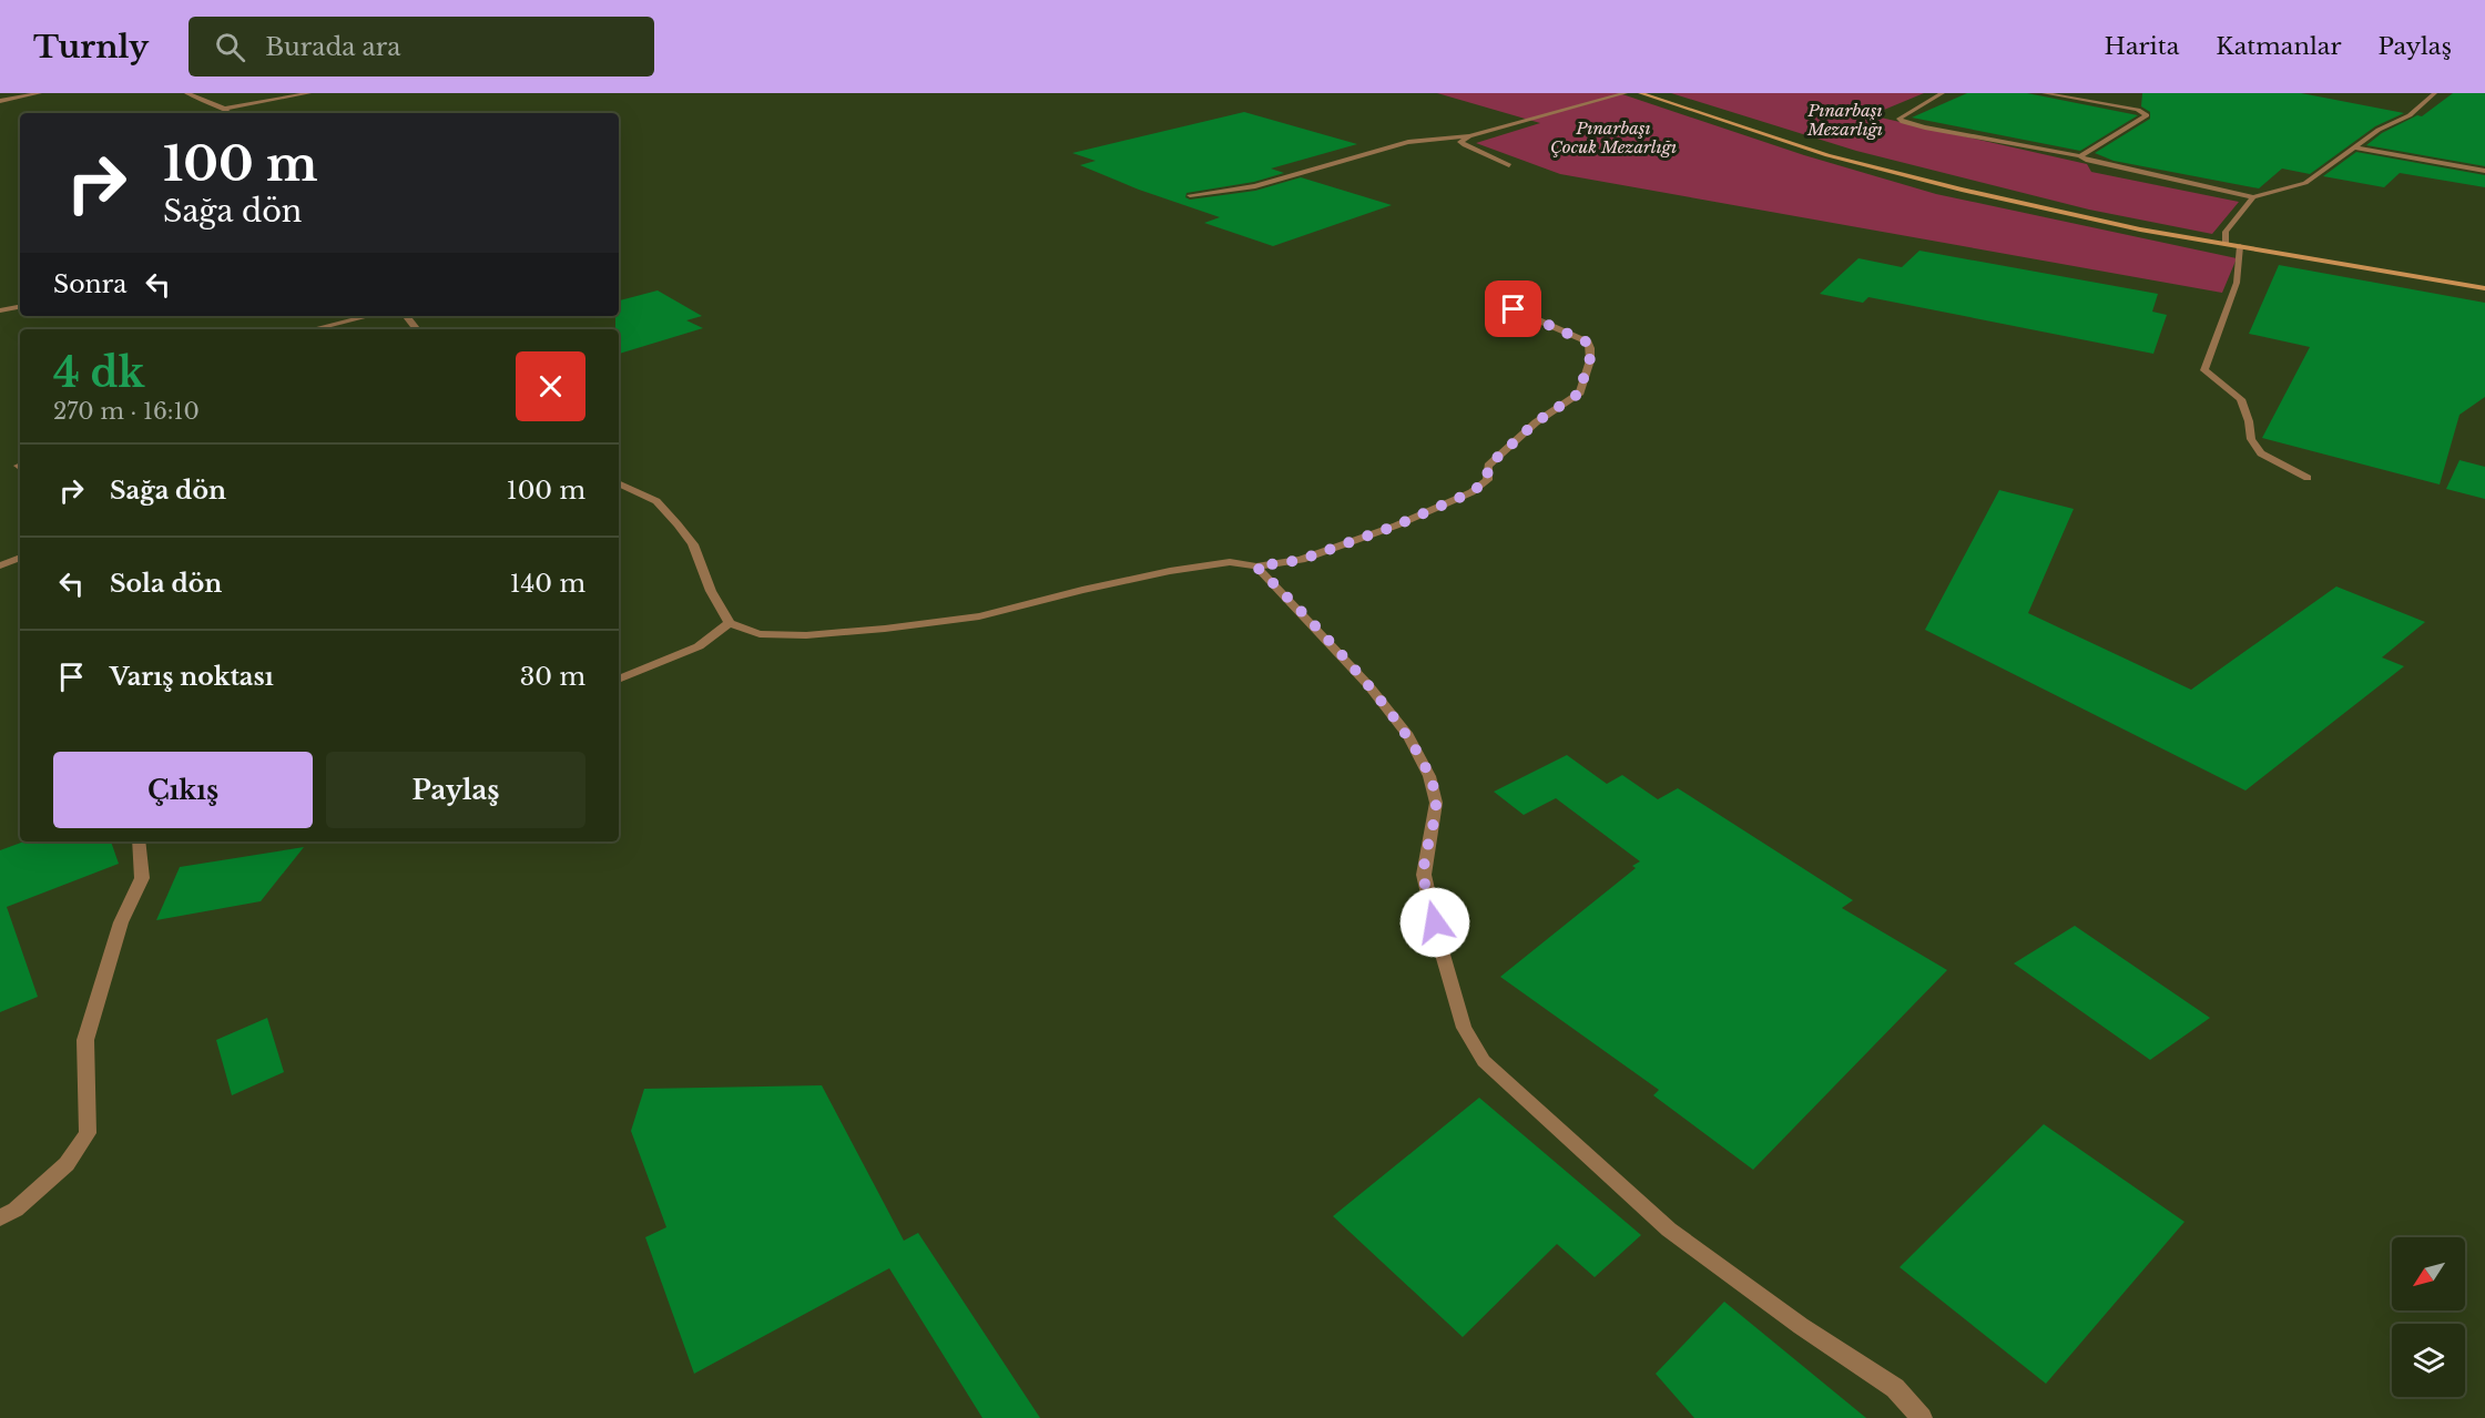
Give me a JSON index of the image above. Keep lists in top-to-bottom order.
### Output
{
  "parks": ["Pınarbaşı Mezarlığı", "Pınarbaşı Çocuk Mezarlığı"],
  "north": "bottom left",
  "page": {
    "header": "Turnly",
    "search": "Burada ara",
    "nav": ["Harita", "Katmanlar", "Paylaş"],
    "turn": ["100 m", "Sağa dön"],
    "then": "Sonra",
    "heading": ["4 dk", "270 m · 16:10"],
    "list": [
      {
        "name": "Sağa dön",
        "value": "100 m"
      },
      {
        "name": "Sola dön",
        "value": "140 m"
      },
      {
        "name": "Varış noktası",
        "value": "30 m"
      }
    ],
    "buttons": ["Çıkış", "Paylaş"]
  }
}
